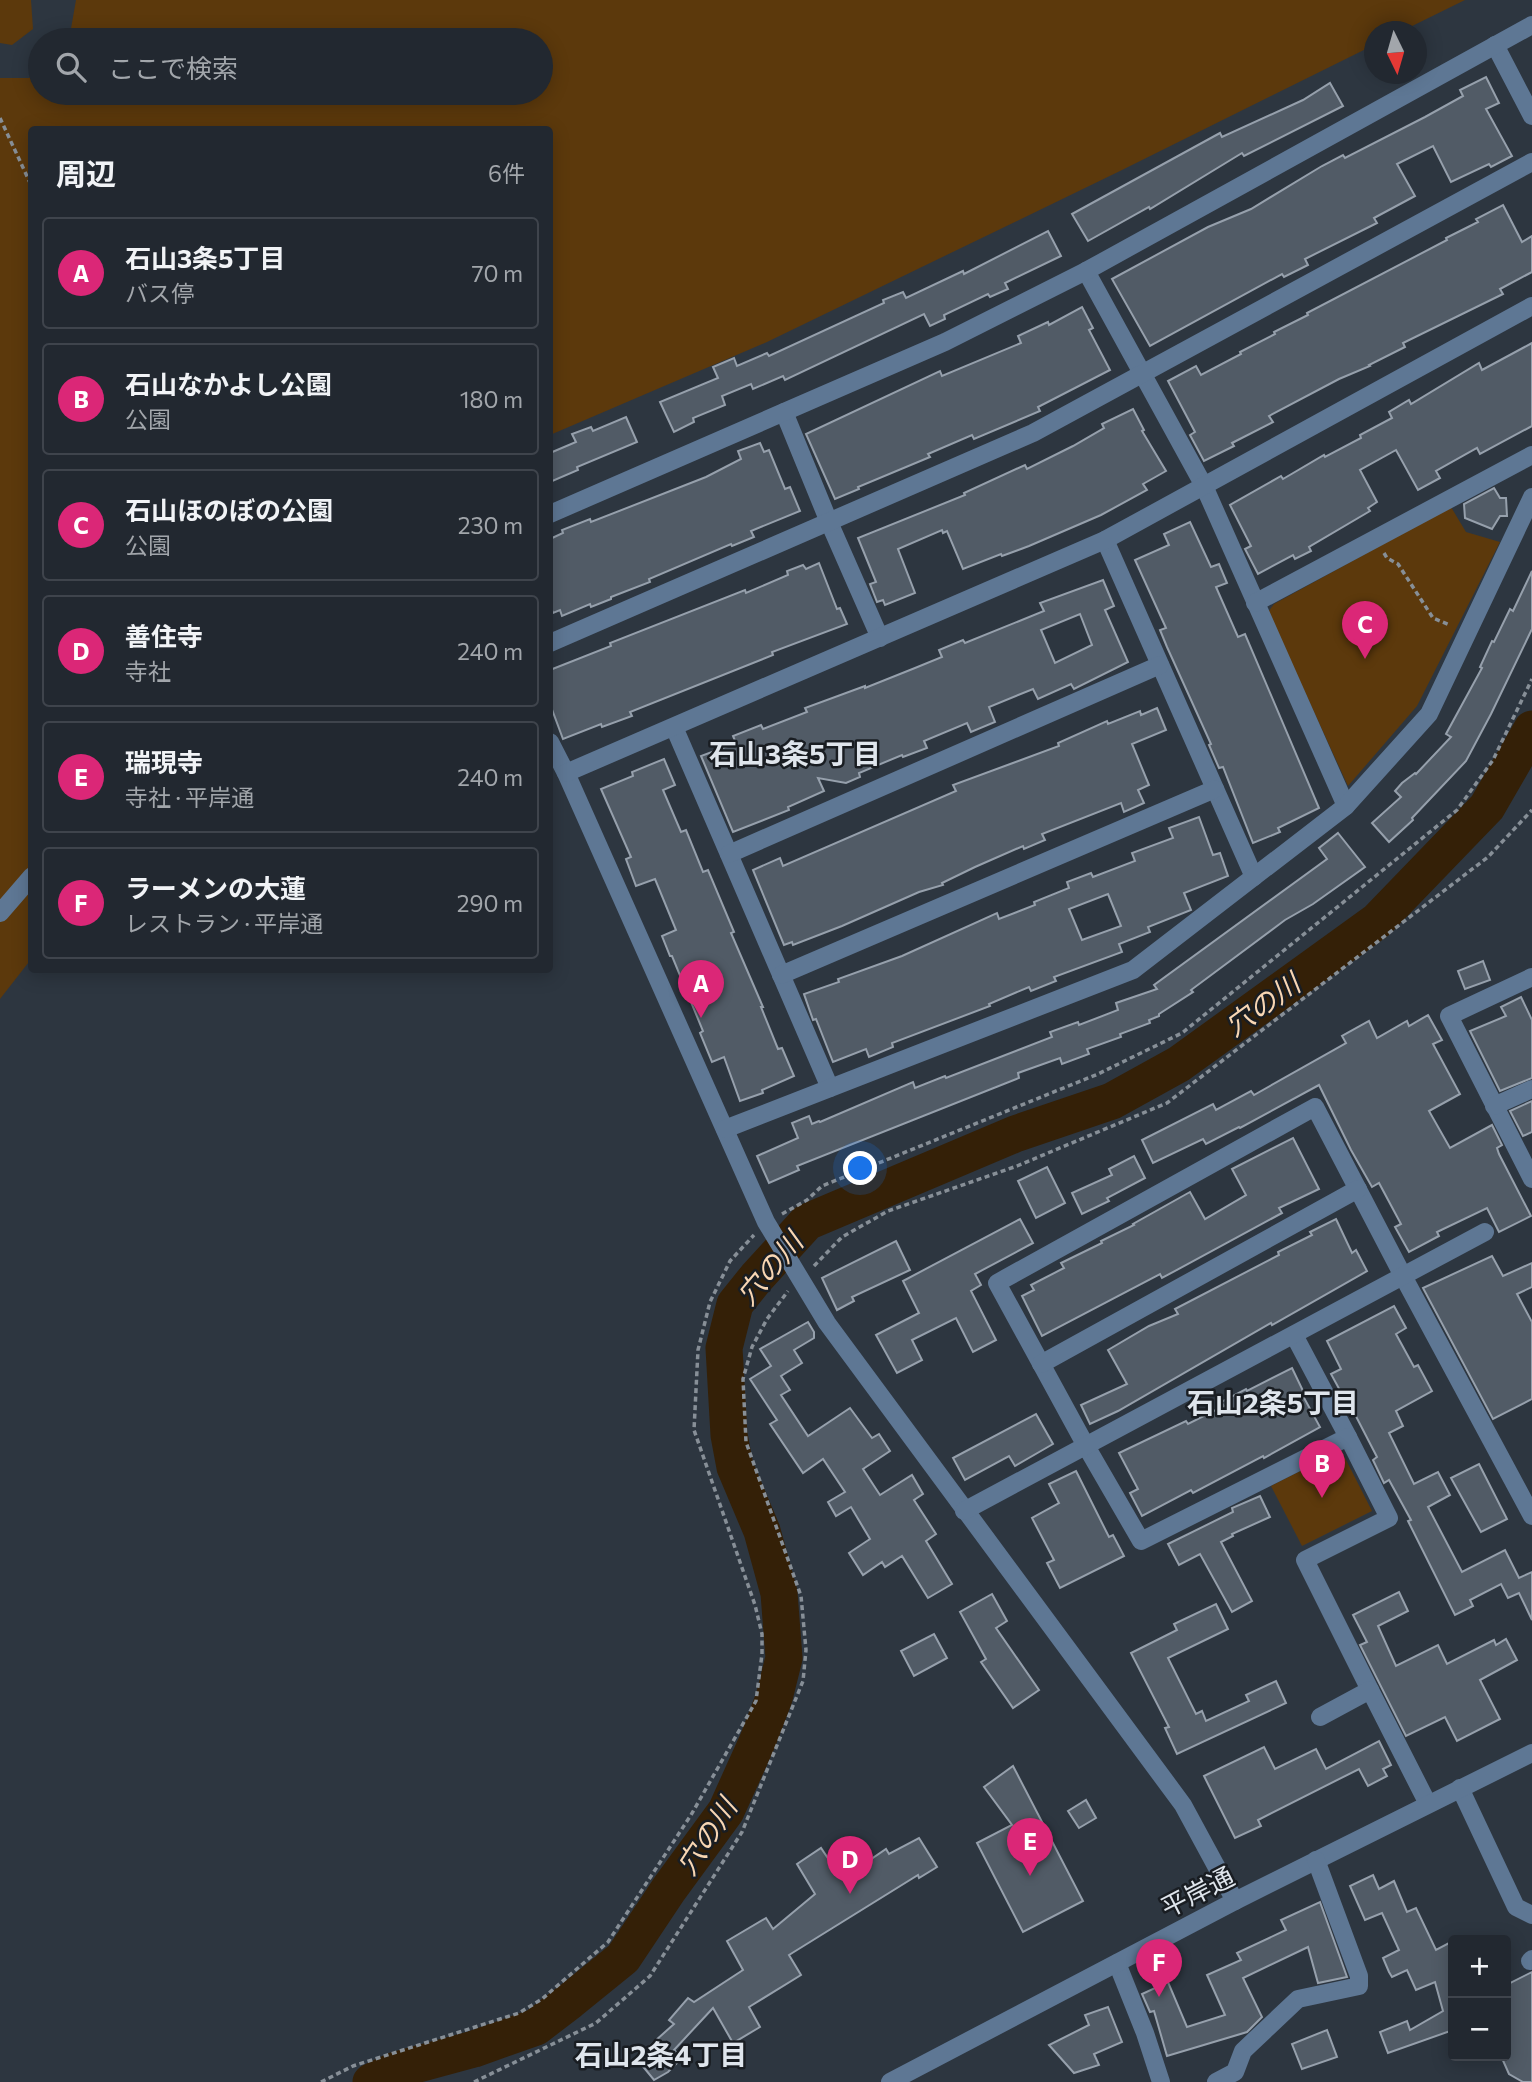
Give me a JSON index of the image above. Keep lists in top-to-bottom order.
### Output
{
  "streets": {
    "street": ["平岸通"]
  },
  "districts": ["石山3条5丁目", "石山2条5丁目", "石山2条4丁目"],
  "water": ["穴の川"],
  "north": "bottom",
  "page": {
    "search": "ここで検索",
    "heading": ["周辺", "6件"],
    "list": [
      {
        "mark": "A",
        "name": "石山3条5丁目",
        "note": "バス停",
        "value": "70 m"
      },
      {
        "mark": "B",
        "name": "石山なかよし公園",
        "note": "公園",
        "value": "180 m"
      },
      {
        "mark": "C",
        "name": "石山ほのぼの公園",
        "note": "公園",
        "value": "230 m"
      },
      {
        "mark": "D",
        "name": "善住寺",
        "note": "寺社",
        "value": "240 m"
      },
      {
        "mark": "E",
        "name": "瑞現寺",
        "note": "寺社 · 平岸通",
        "value": "240 m"
      },
      {
        "mark": "F",
        "name": "ラーメンの大蓮",
        "note": "レストラン · 平岸通",
        "value": "290 m"
      }
    ],
    "pins": [
      "C",
      "A",
      "B",
      "E",
      "D",
      "F"
    ],
    "map_buttons": ["+", "−"]
  }
}
